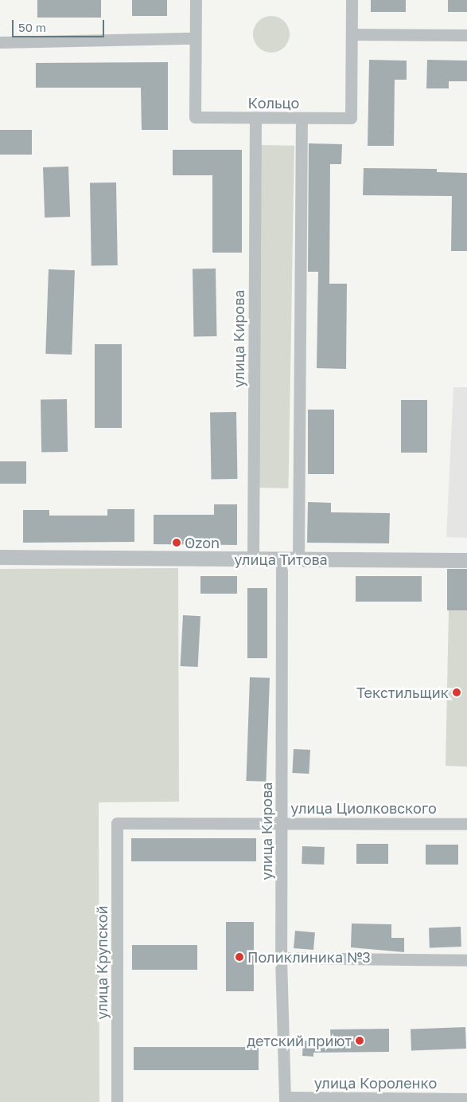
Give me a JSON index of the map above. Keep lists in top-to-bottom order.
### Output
{
  "streets": {
    "street": [
      "Кольцо",
      "улица Кирова",
      "улица Титова",
      "улица Циолковского",
      "улица Крупской",
      "улица Короленко"
    ]
  },
  "crossings": [
    ["Кольцо", "улица Кирова"],
    ["улица Кирова", "улица Титова"],
    ["улица Кирова", "улица Циолковского"],
    ["улица Кирова", "улица Короленко"],
    ["улица Циолковского", "улица Крупской"]
  ],
  "places": [
    "Ozon",
    "Текстильщик",
    "Поликлиника №3",
    "детский приют"
  ],
  "scale_bar": "50 m"
}
